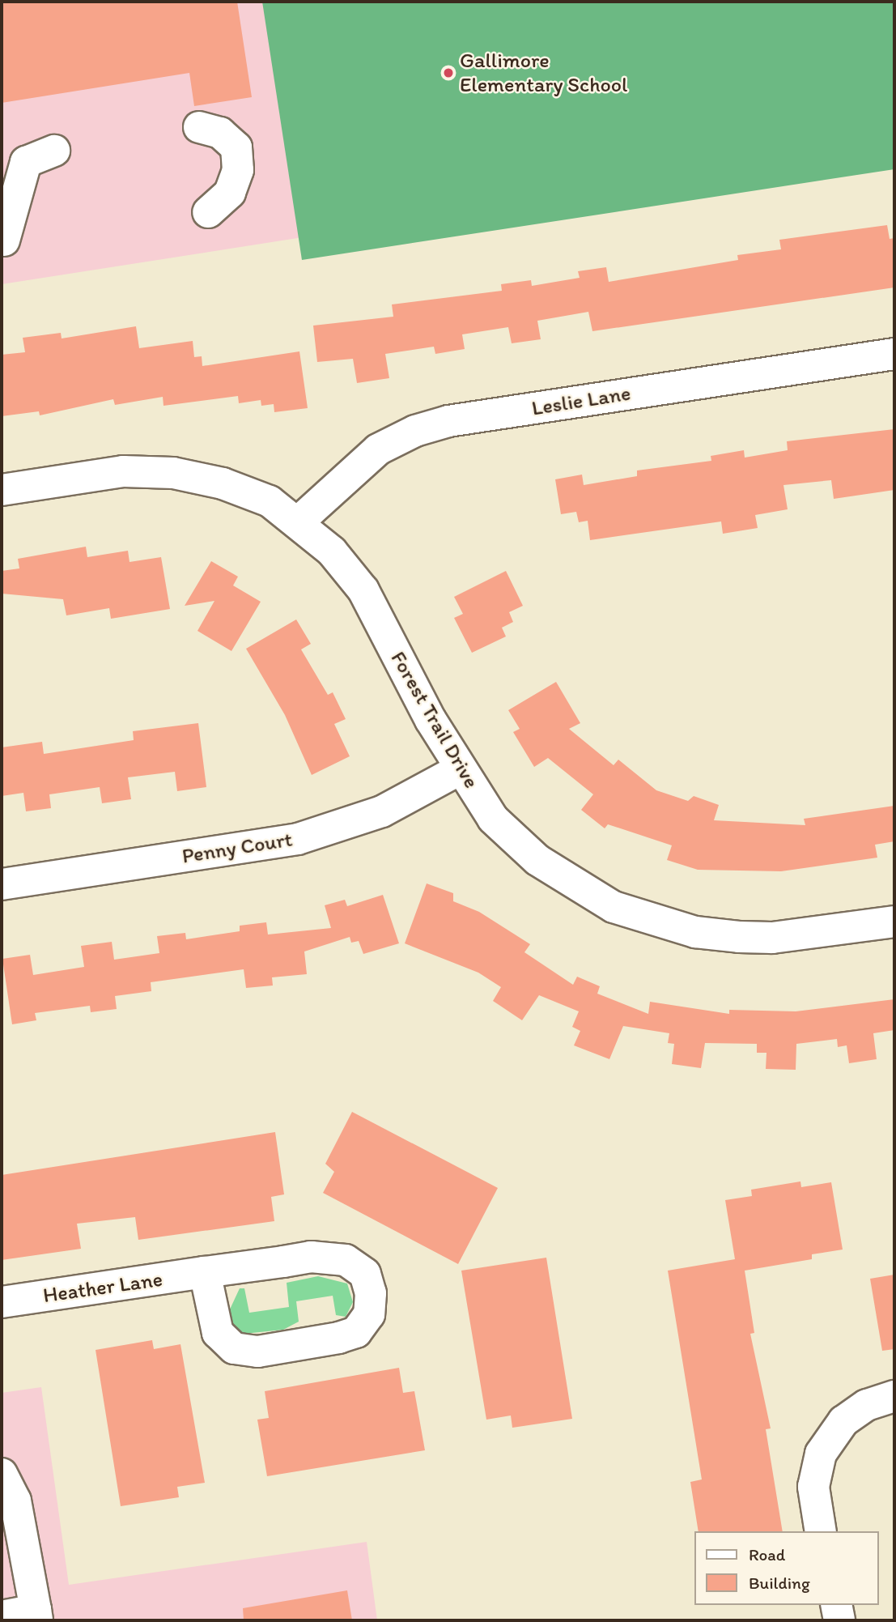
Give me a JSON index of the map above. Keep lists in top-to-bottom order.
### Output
{
  "streets": {
    "street": [
      "Leslie Lane",
      "Forest Trail Drive",
      "Penny Court",
      "Heather Lane"
    ]
  },
  "crossings": [
    ["Leslie Lane", "Forest Trail Drive"],
    ["Forest Trail Drive", "Penny Court"]
  ],
  "places": ["Gallimore Elementary School"],
  "legend": ["Road", "Building"]
}
